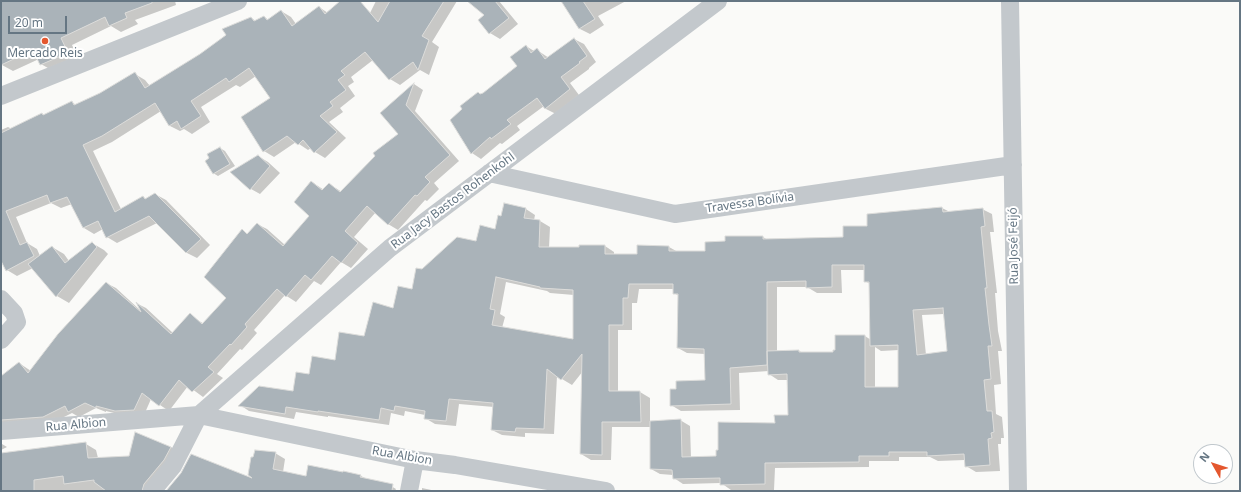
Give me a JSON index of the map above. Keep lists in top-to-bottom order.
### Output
{
  "streets": {
    "street": [
      "Rua Jacy Bastos Rohenkohl",
      "Travessa Bolívia",
      "Rua José Feijó",
      "Rua Albion"
    ]
  },
  "crossings": [
    ["Rua Jacy Bastos Rohenkohl", "Travessa Bolívia"],
    ["Rua Jacy Bastos Rohenkohl", "Rua Albion"],
    ["Travessa Bolívia", "Rua José Feijó"]
  ],
  "places": ["Mercado Reis"],
  "scale_bar": "20 m",
  "north": "top left"
}
